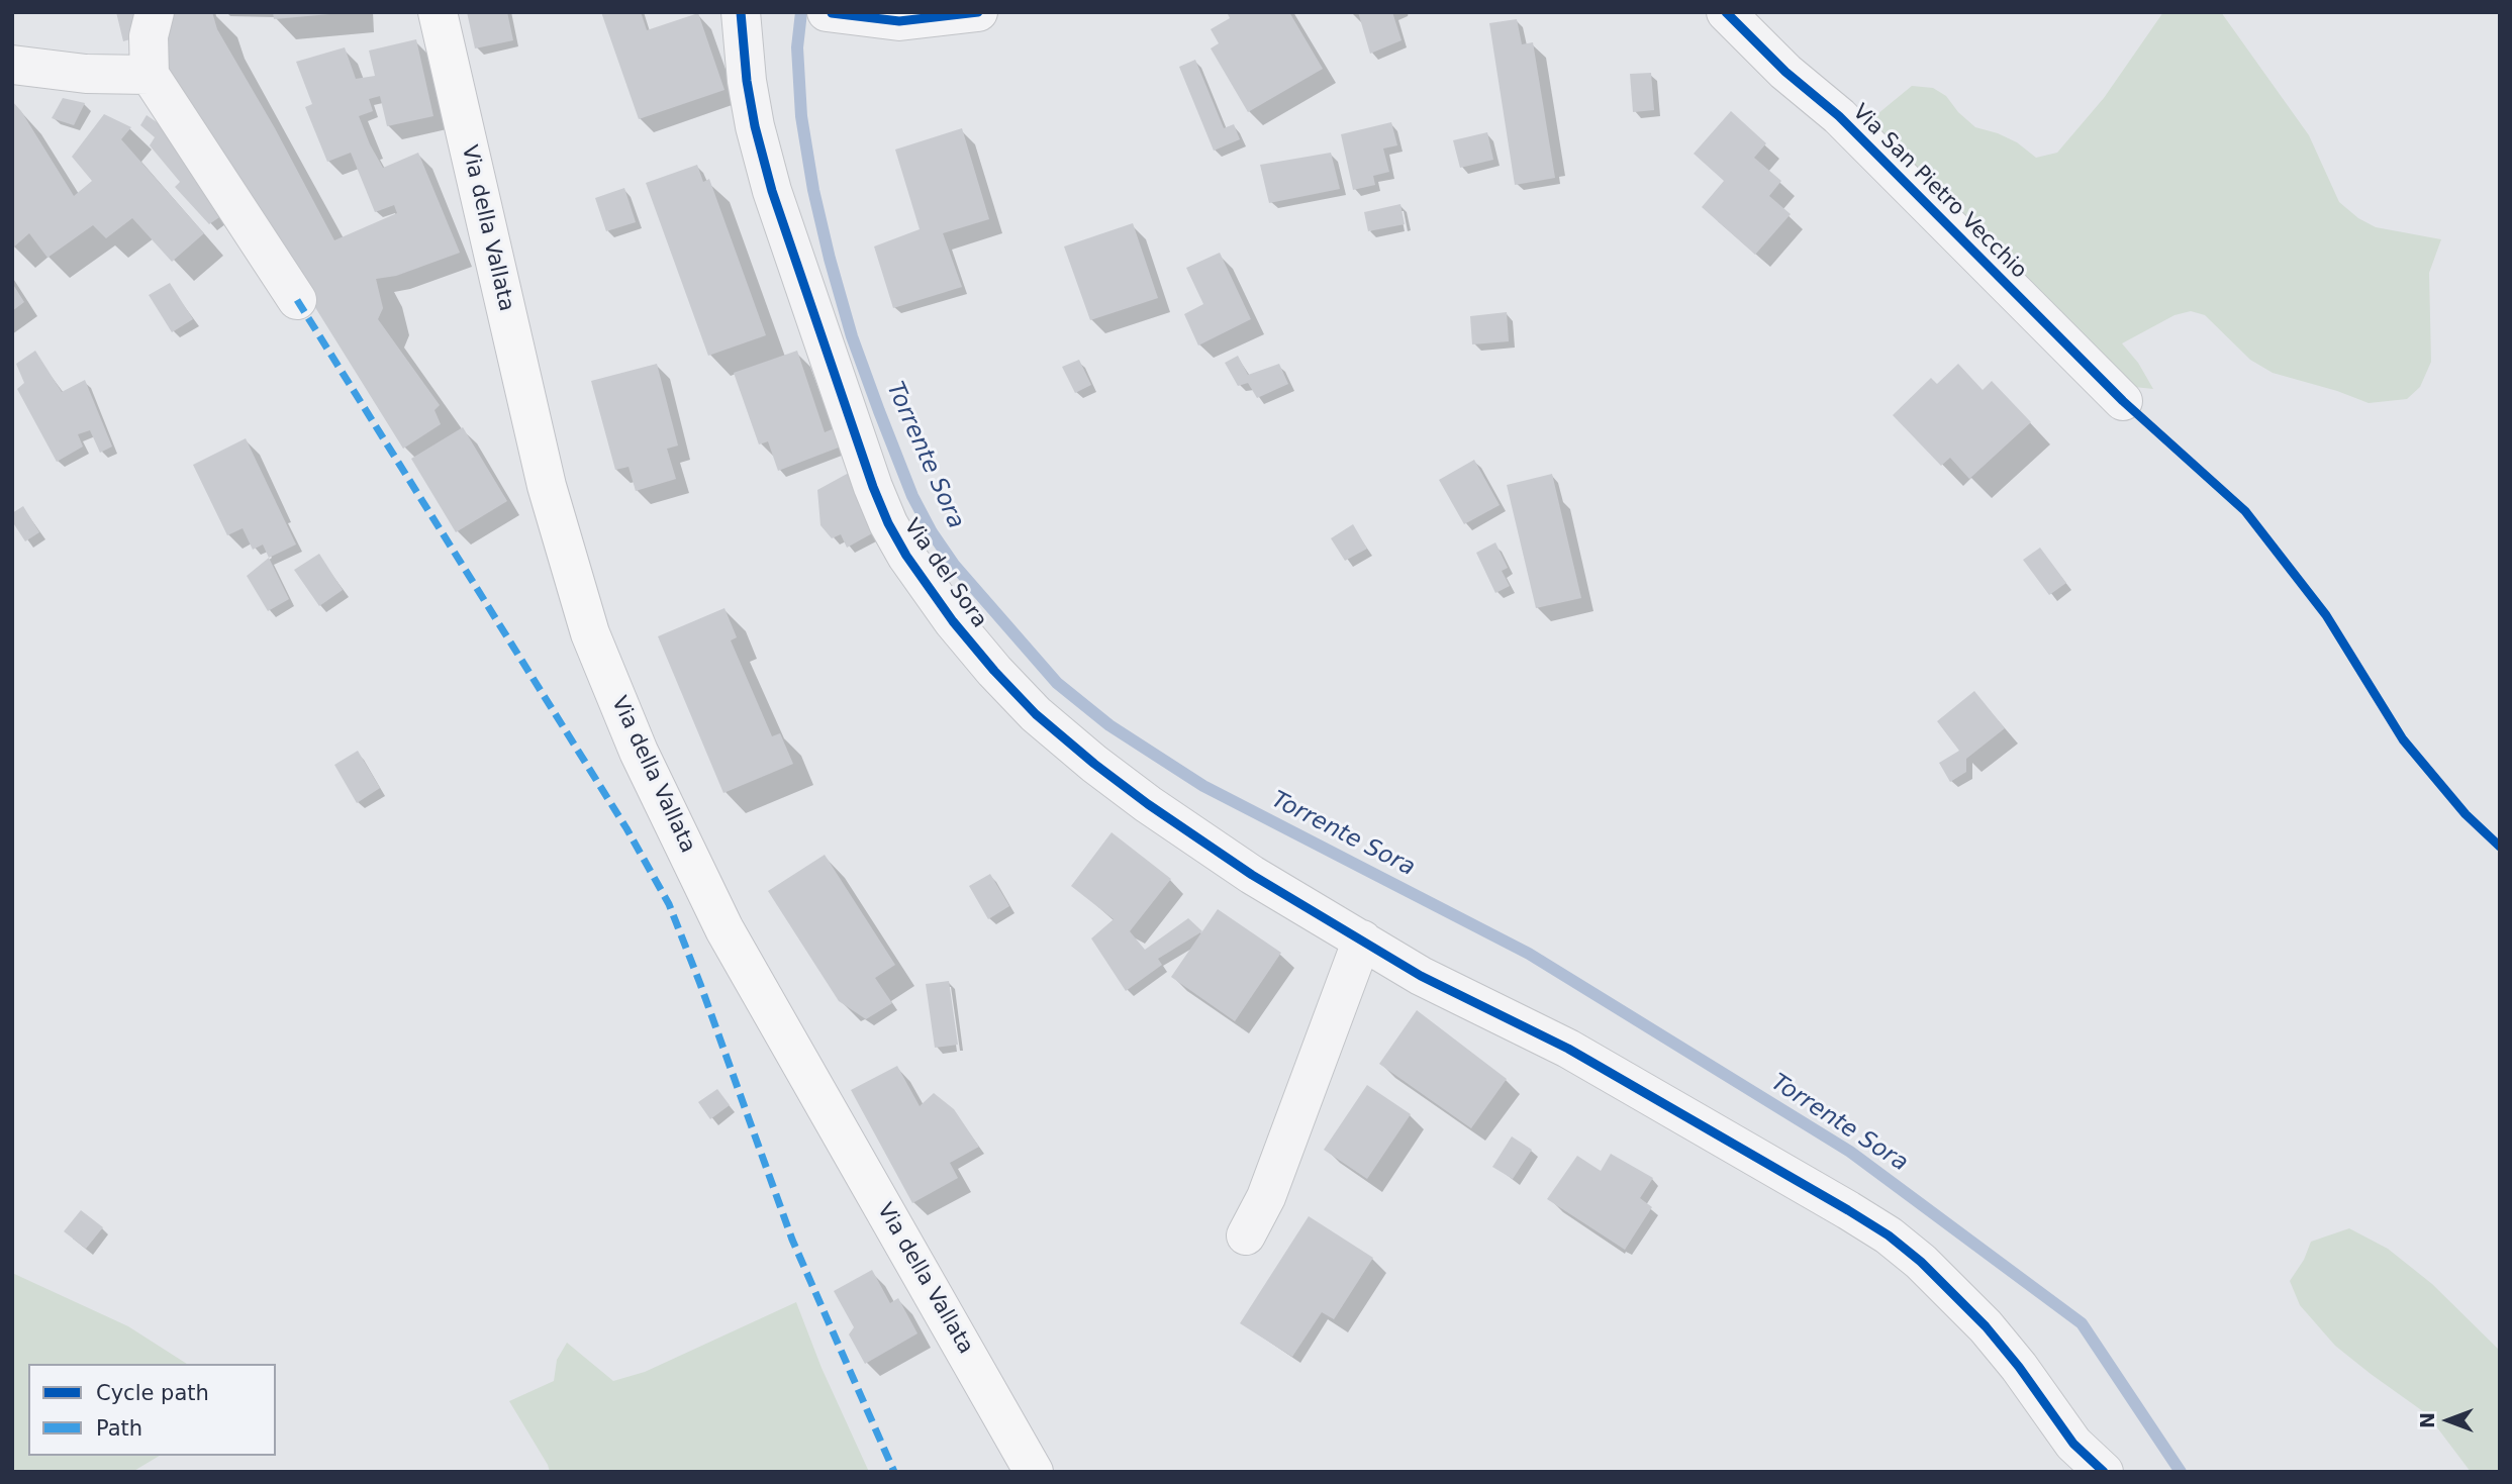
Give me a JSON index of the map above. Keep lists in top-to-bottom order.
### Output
{
  "streets": {
    "main road": ["Via della Vallata"],
    "street": ["Via San Pietro Vecchio", "Via del Sora"]
  },
  "water": ["Torrente Sora"],
  "legend": ["Cycle path", "Path"],
  "north": "left"
}
